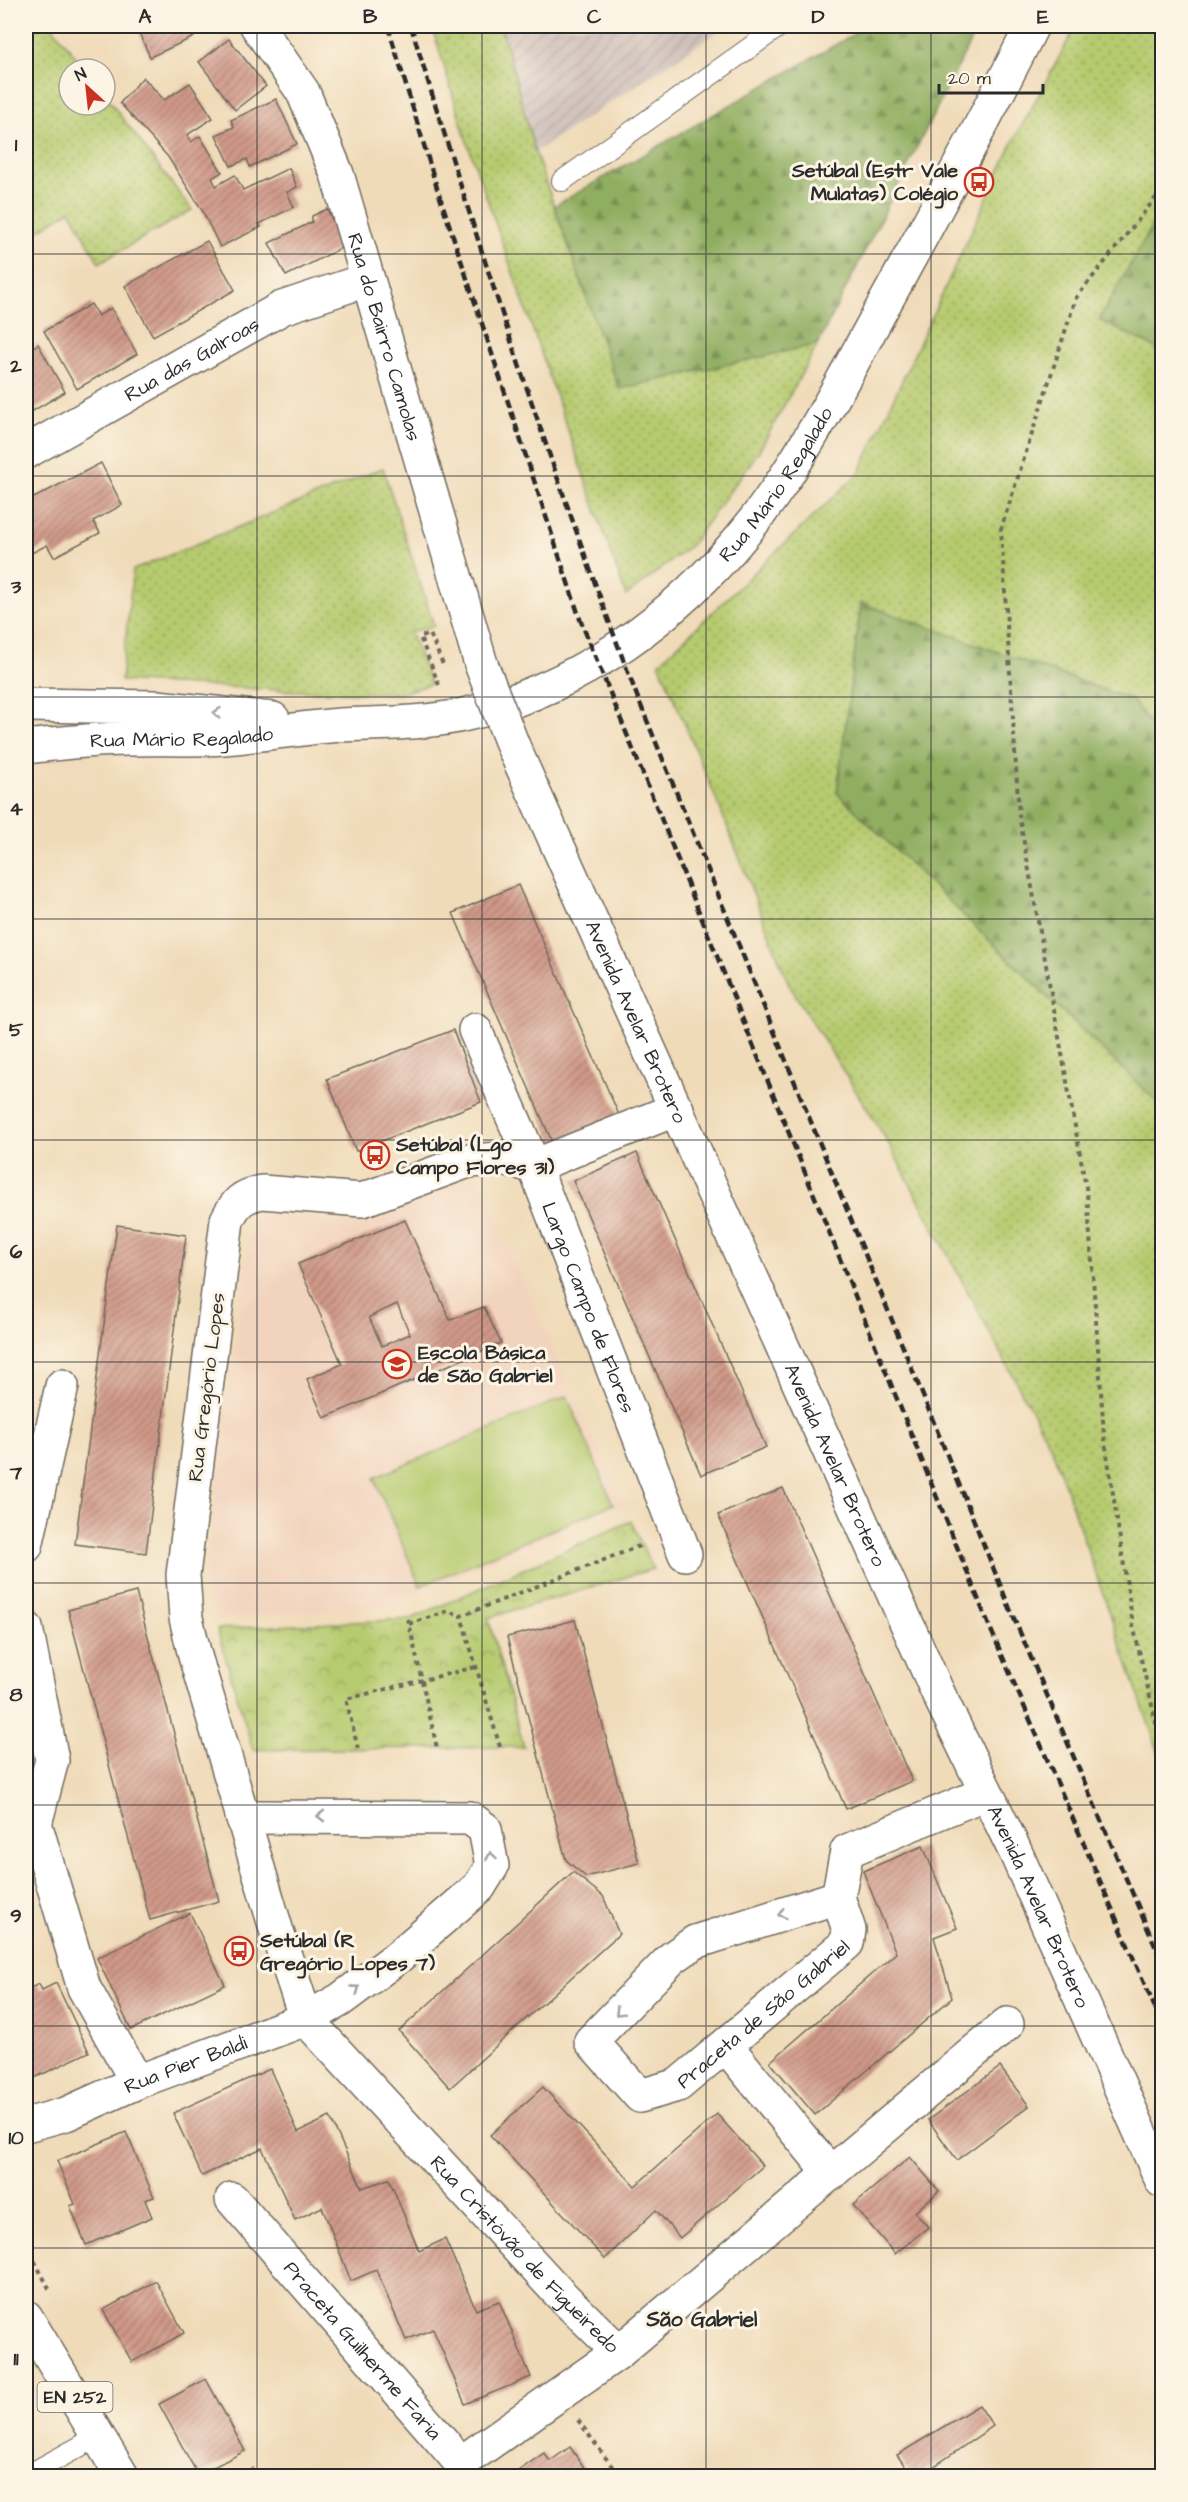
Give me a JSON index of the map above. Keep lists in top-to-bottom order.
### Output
{
  "streets": {
    "street": [
      "Rua do Bairro Camolas",
      "Rua das Galroas",
      "Rua Mário Regalado",
      "Avenida Avelar Brotero",
      "Largo Campo de Flores",
      "Rua Gregório Lopes",
      "Praceta de São Gabriel",
      "Rua Pier Baldi",
      "Rua Cristóvão de Figueiredo",
      "Praceta Guilherme Faria",
      "EN 252"
    ]
  },
  "crossings": [
    ["Rua do Bairro Camolas", "Rua das Galroas"],
    ["Rua do Bairro Camolas", "Avenida Avelar Brotero"],
    ["Avenida Avelar Brotero", "Praceta de São Gabriel"],
    ["Largo Campo de Flores", "Rua Gregório Lopes"],
    ["Rua Gregório Lopes", "Rua Pier Baldi"],
    ["Rua Gregório Lopes", "Rua Cristóvão de Figueiredo"],
    ["Rua Pier Baldi", "Rua Cristóvão de Figueiredo"],
    ["Rua Cristóvão de Figueiredo", "Praceta Guilherme Faria"]
  ],
  "districts": ["São Gabriel"],
  "places": {
    "bus stop": ["Setúbal (Estr Vale Mulatas) Colégio", "Setúbal (Lgo Campo Flores 31)", "Setúbal (R Gregório Lopes 7)"],
    "school or university": ["Escola Básica de São Gabriel"]
  },
  "scale_bar": "20 m",
  "north": "top left",
  "grid": {
    "columns": [
      "A",
      "B",
      "C",
      "D",
      "E"
    ],
    "rows": [
      "1",
      "2",
      "3",
      "4",
      "5",
      "6",
      "7",
      "8",
      "9",
      "10",
      "11"
    ]
  }
}
